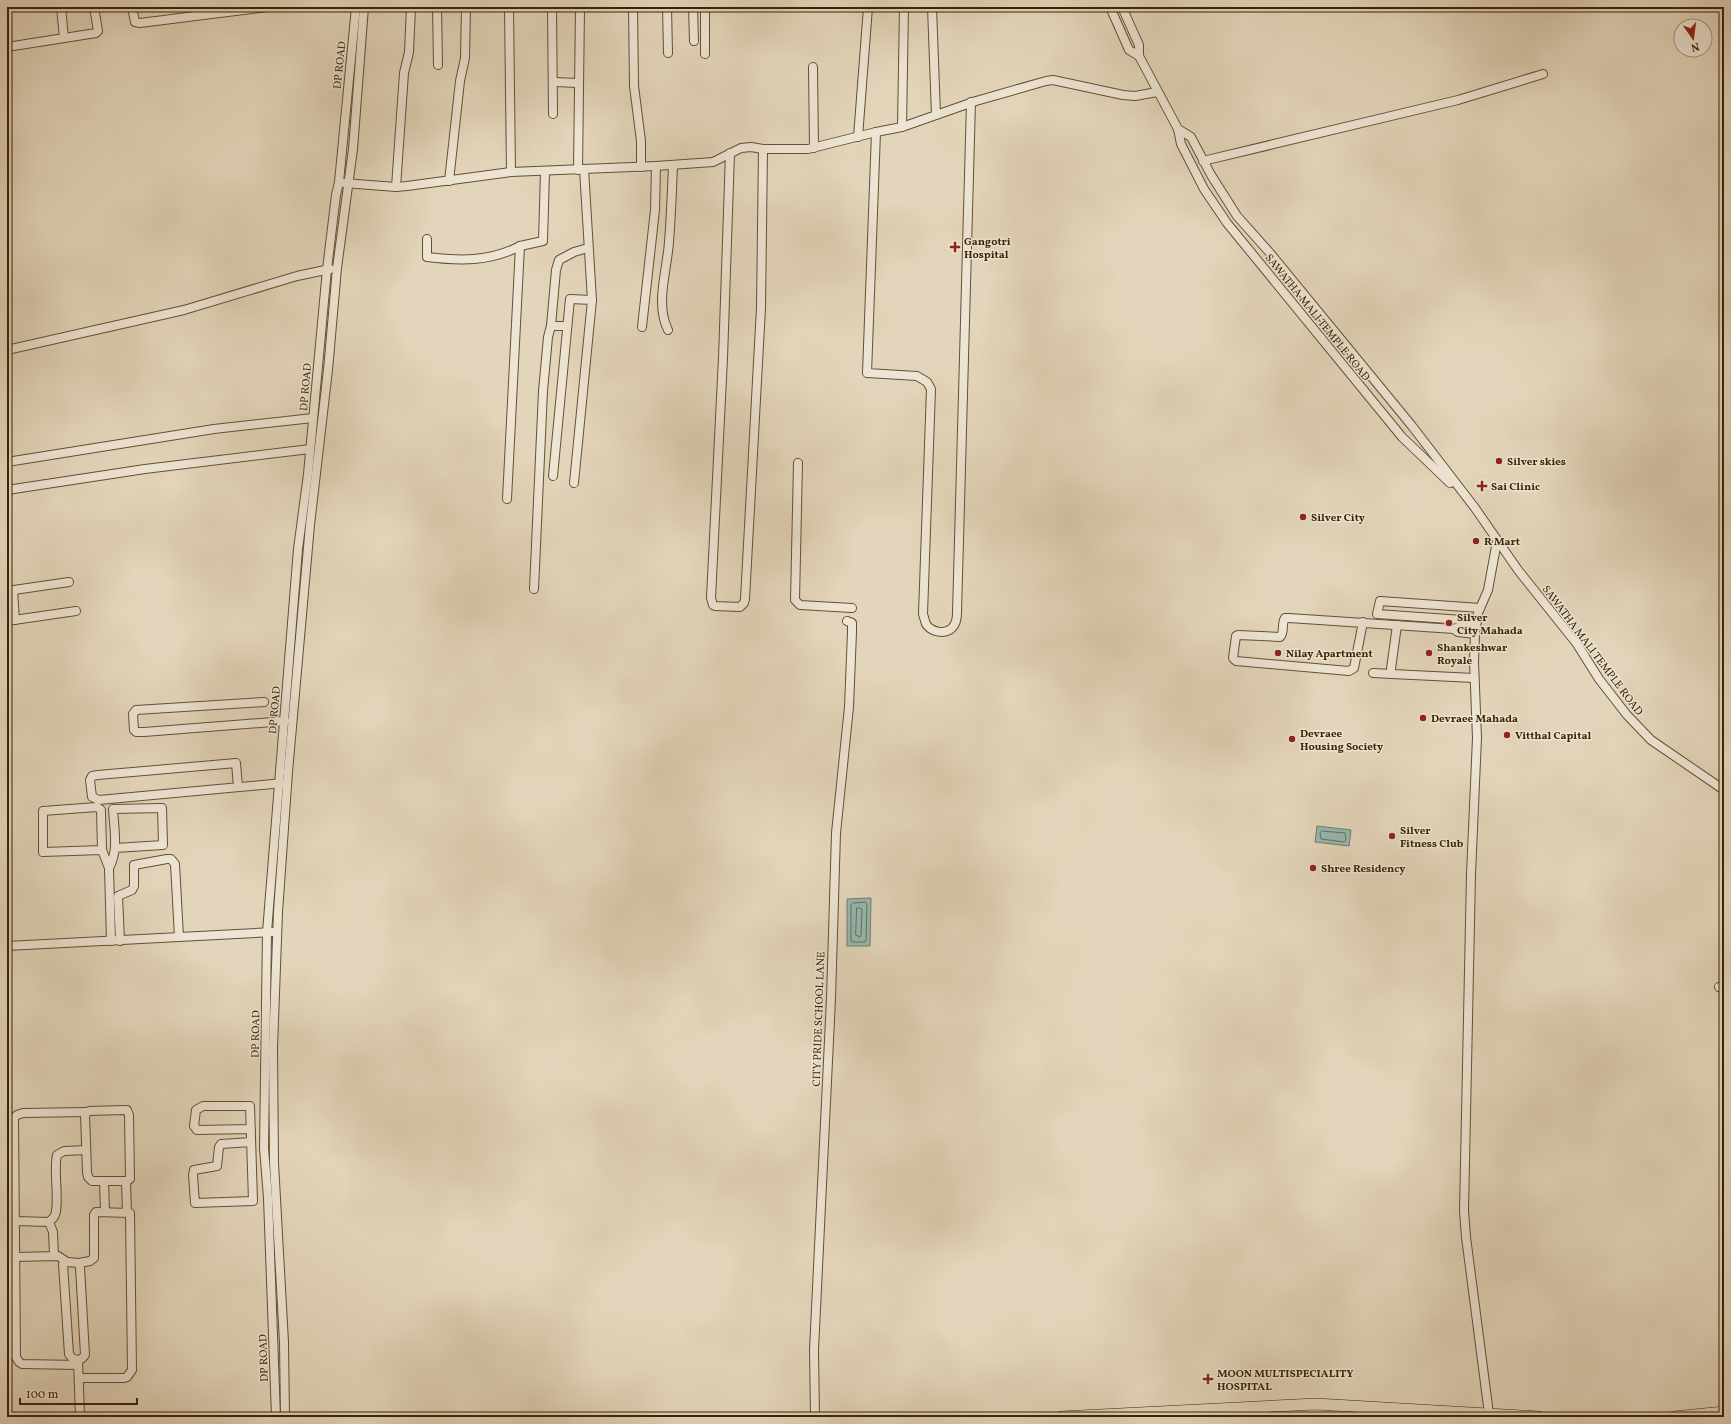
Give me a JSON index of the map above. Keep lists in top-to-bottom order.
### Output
{
  "streets": {
    "street": ["DP ROAD", "SAWATHA MALI TEMPLE ROAD", "CITY PRIDE SCHOOL LANE"]
  },
  "places": {
    "health": ["Gangotri Hospital", "Sai Clinic", "MOON MULTISPECIALITY HOSPITAL"],
    "other": [
      "Silver skies",
      "Silver City",
      "R Mart",
      "Silver City Mahada",
      "Nilay Apartment",
      "Shankeshwar Royale",
      "Devraee Mahada",
      "Vitthal Capital",
      "Devraee Housing Society",
      "Silver Fitness Club",
      "Shree Residency"
    ]
  },
  "scale_bar": "100 m",
  "north": "bottom"
}
